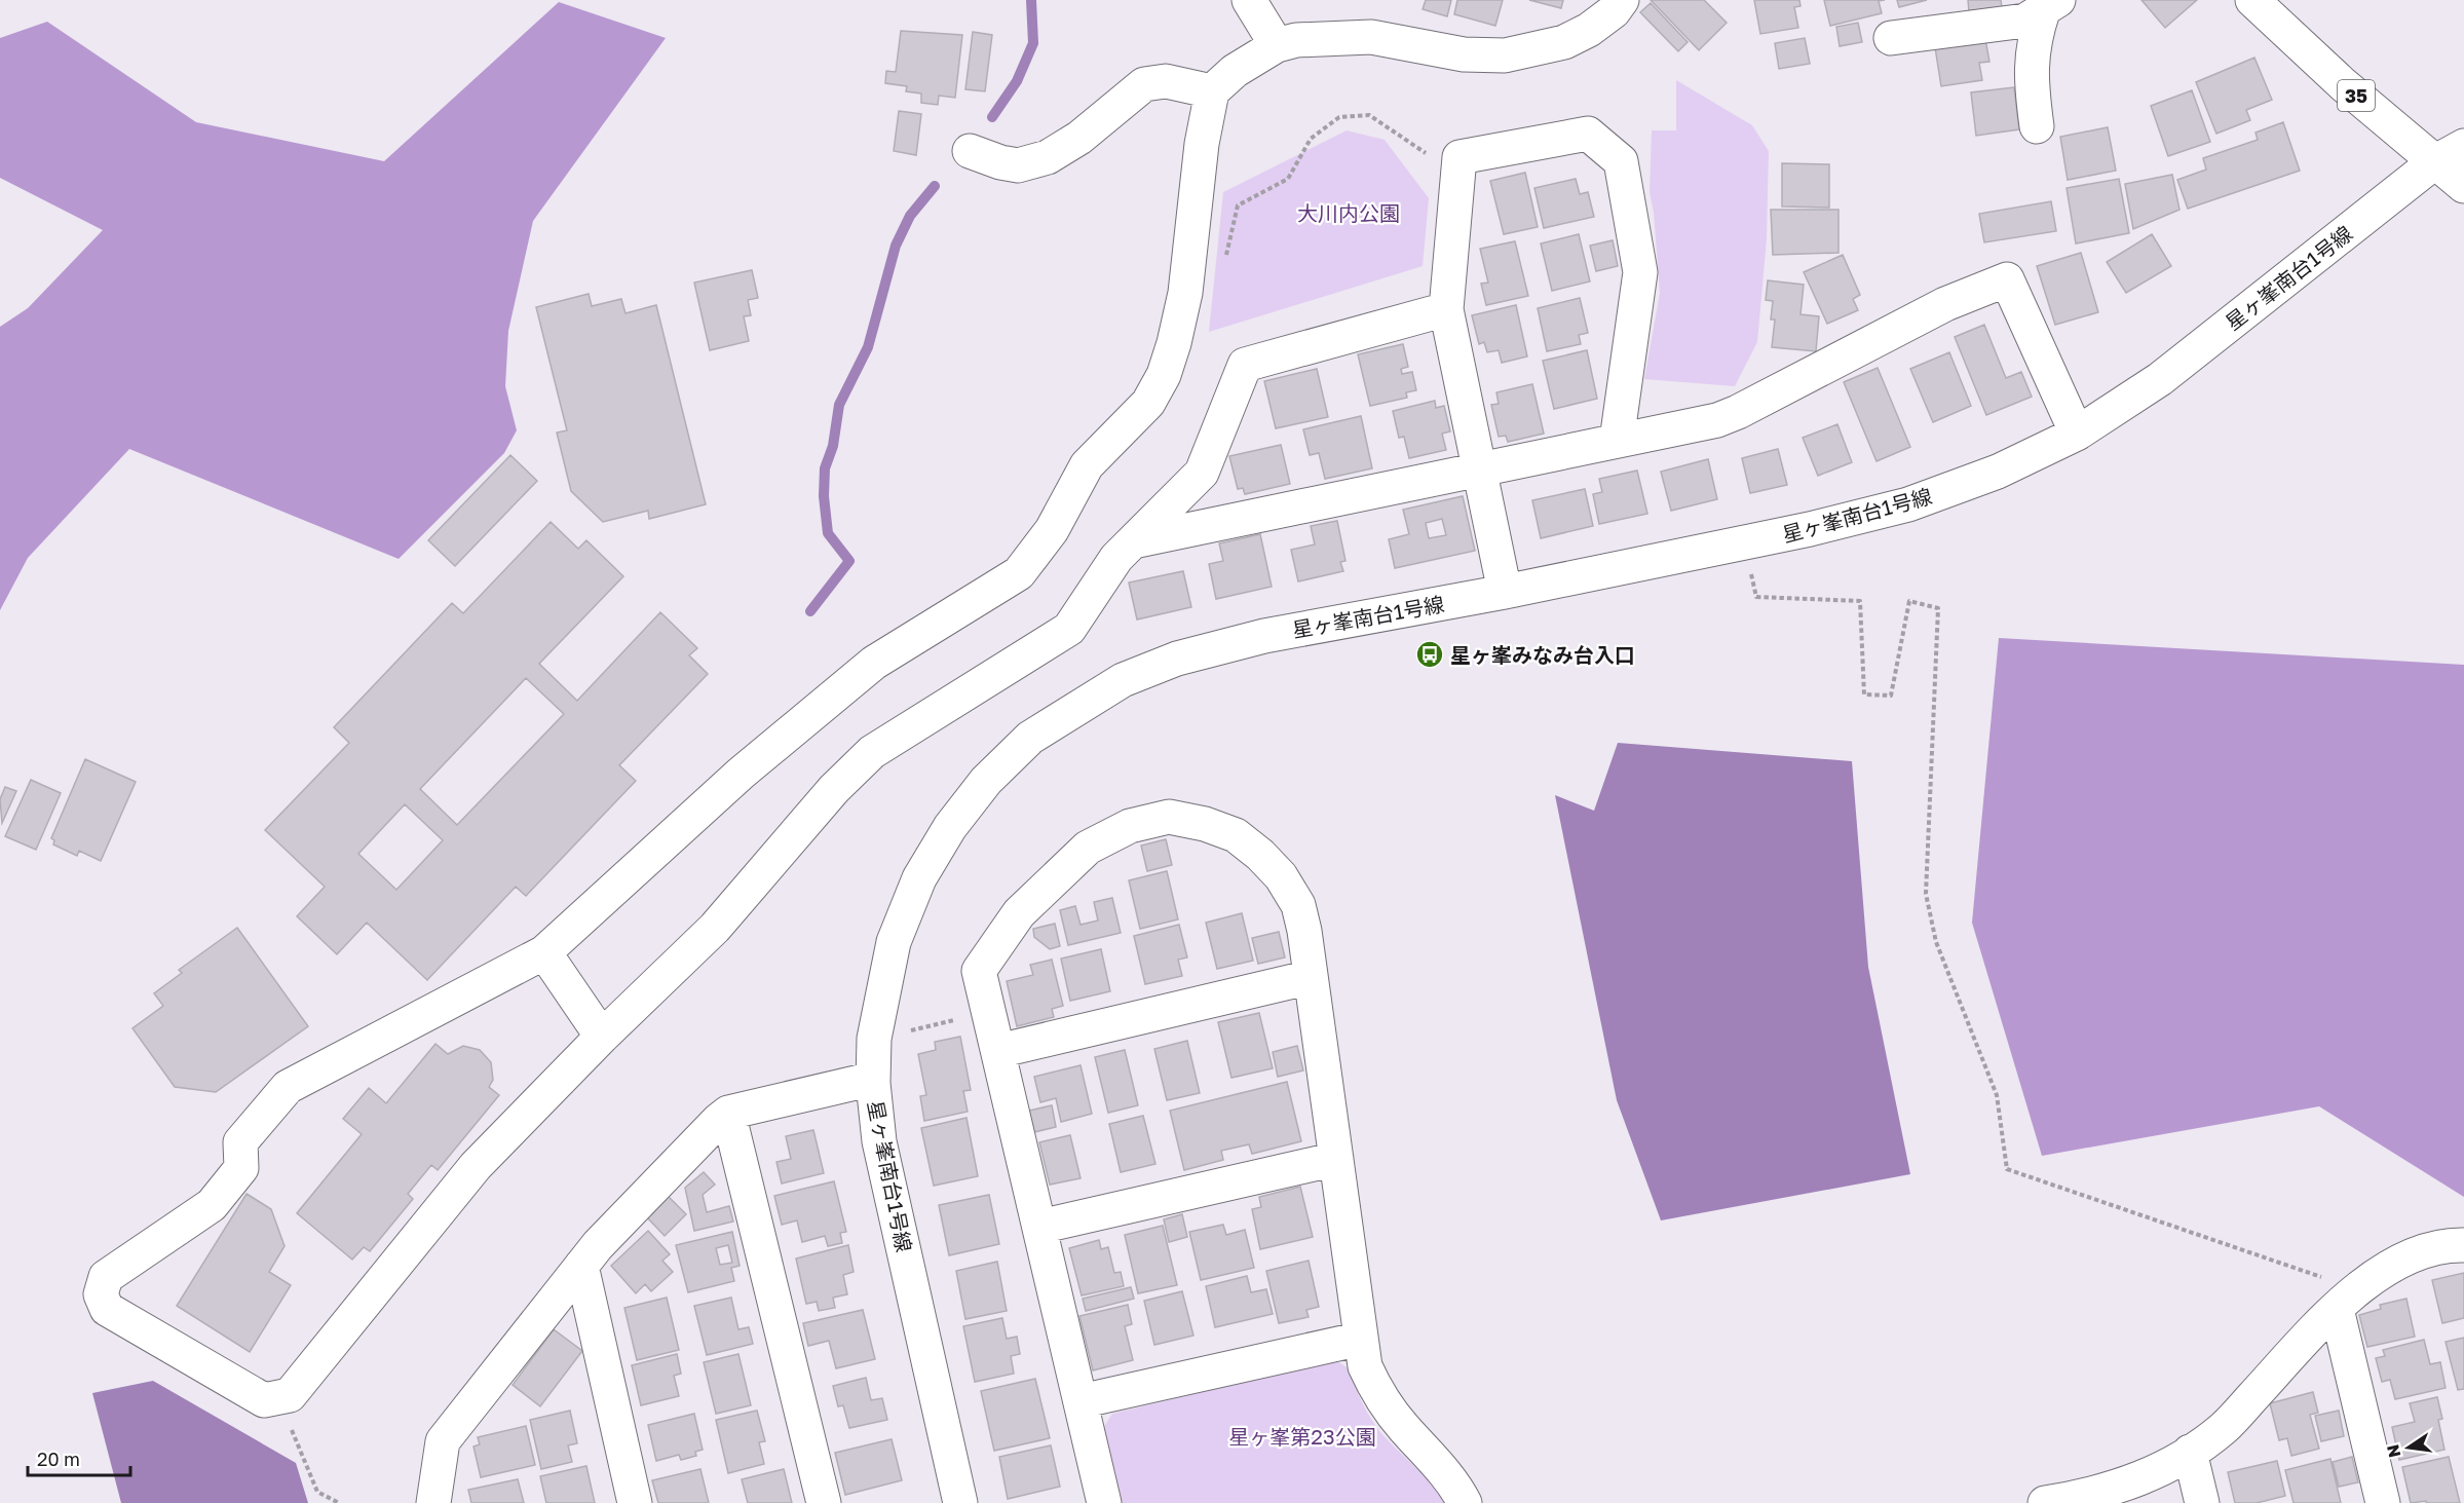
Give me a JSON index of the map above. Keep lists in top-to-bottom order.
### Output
{
  "streets": {
    "street": ["35", "星ヶ峯南台1号線"]
  },
  "crossings": [
    ["35", "星ヶ峯南台1号線"]
  ],
  "parks": ["大川内公園", "星ヶ峯第23公園"],
  "places": {
    "bus stop": ["星ヶ峯みなみ台入口"]
  },
  "scale_bar": "20 m",
  "north": "left"
}
